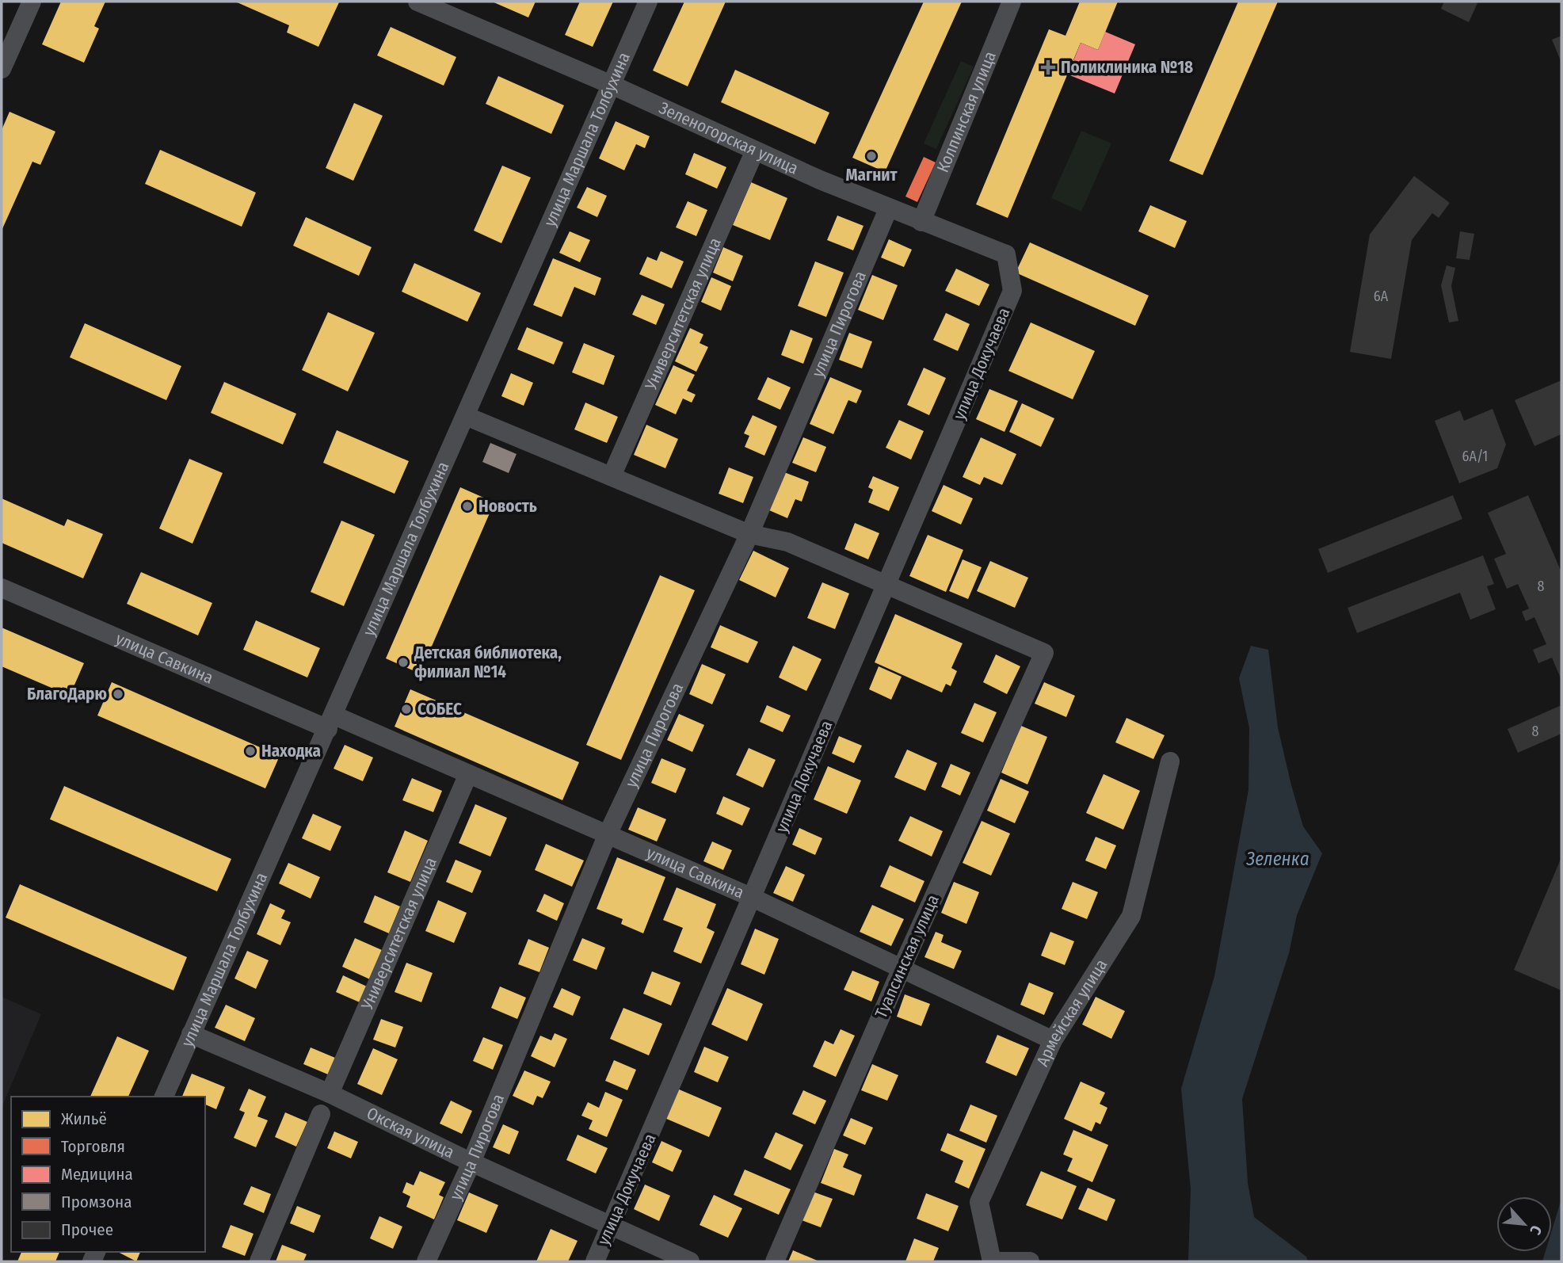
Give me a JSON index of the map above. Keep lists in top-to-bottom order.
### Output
{
  "streets": {
    "street": [
      "Колпинская улица",
      "Зеленогорская улица",
      "улица Маршала Толбухина",
      "Университетская улица",
      "улица Пирогова",
      "улица Докучаева",
      "улица Савкина",
      "Туапсинская улица",
      "Армейская улица",
      "Окская улица"
    ]
  },
  "crossings": [
    ["Колпинская улица", "Зеленогорская улица"],
    ["Зеленогорская улица", "улица Маршала Толбухина"],
    ["Зеленогорская улица", "Университетская улица"],
    ["Зеленогорская улица", "улица Пирогова"],
    ["Зеленогорская улица", "улица Докучаева"],
    ["улица Маршала Толбухина", "улица Савкина"],
    ["улица Маршала Толбухина", "Окская улица"],
    ["Университетская улица", "улица Савкина"],
    ["Университетская улица", "Окская улица"],
    ["улица Пирогова", "улица Савкина"],
    ["улица Пирогова", "Окская улица"],
    ["улица Докучаева", "улица Савкина"],
    ["улица Докучаева", "Туапсинская улица"],
    ["улица Докучаева", "Окская улица"],
    ["улица Савкина", "Туапсинская улица"],
    ["улица Савкина", "Армейская улица"]
  ],
  "water": ["Зеленка"],
  "places": {
    "health": ["Поликлиника №18"],
    "other": [
      "Магнит",
      "Новость",
      "Детская библиотека, филиал №14",
      "БлагоДарю",
      "СОБЕС",
      "Находка"
    ]
  },
  "house_numbers": [
    "6А",
    "6А/1",
    "8",
    "8"
  ],
  "legend": [
    "Жильё",
    "Торговля",
    "Медицина",
    "Промзона",
    "Прочее"
  ],
  "north": "bottom right"
}
